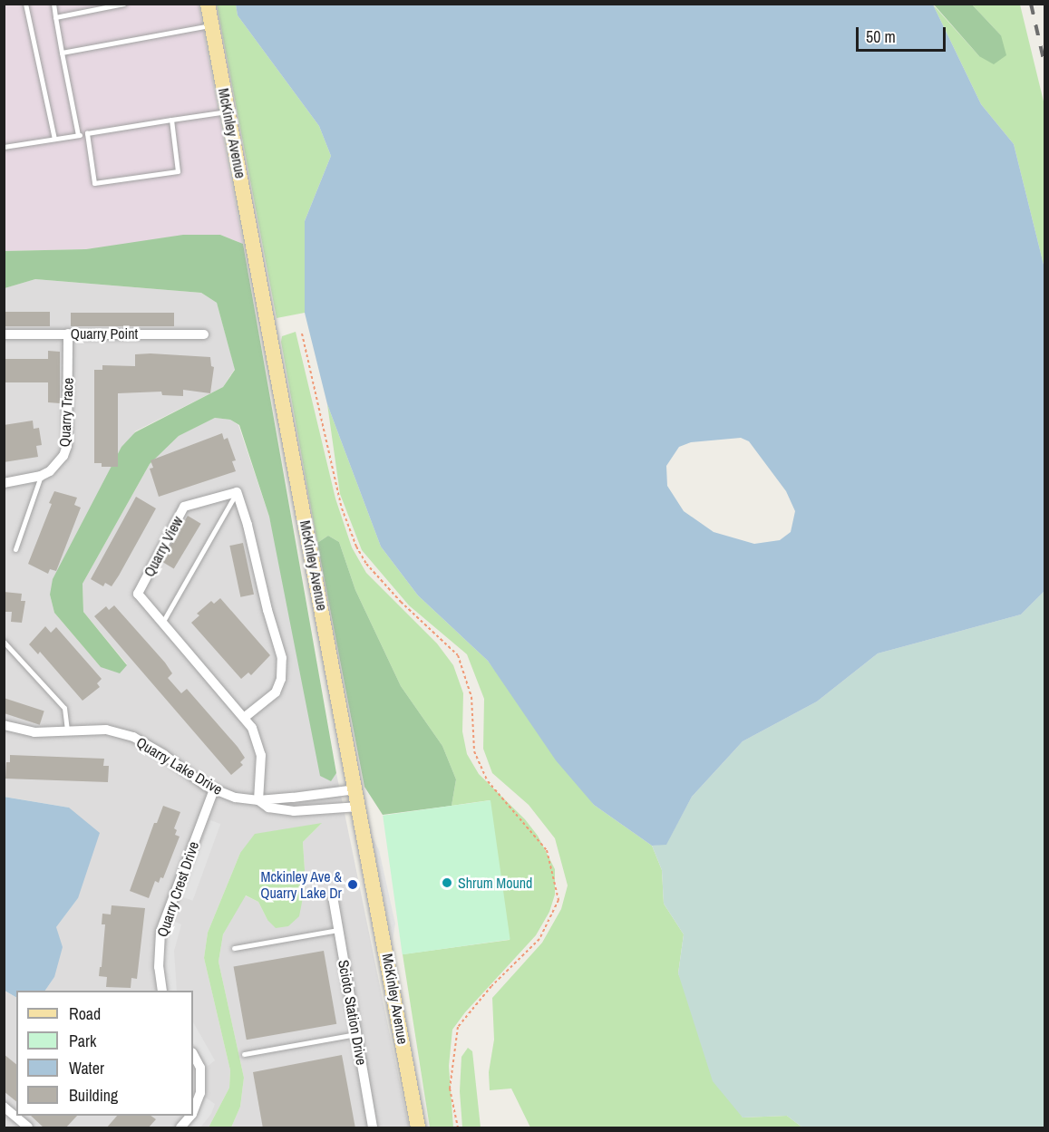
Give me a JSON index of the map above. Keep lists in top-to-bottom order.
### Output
{
  "streets": {
    "main road": ["McKinley Avenue"],
    "street": [
      "Quarry Point",
      "Quarry Trace",
      "Quarry View",
      "Quarry Lake Drive",
      "Quarry Crest Drive",
      "Scioto Station Drive"
    ]
  },
  "crossings": [
    ["McKinley Avenue", "Quarry Lake Drive"],
    ["Quarry Point", "Quarry Trace"],
    ["Quarry View", "Quarry Lake Drive"],
    ["Quarry Lake Drive", "Quarry Crest Drive"]
  ],
  "places": ["Shrum Mound", "Mckinley Ave & Quarry Lake Dr"],
  "legend": [
    "Road",
    "Park",
    "Water",
    "Building"
  ],
  "scale_bar": "50 m"
}
